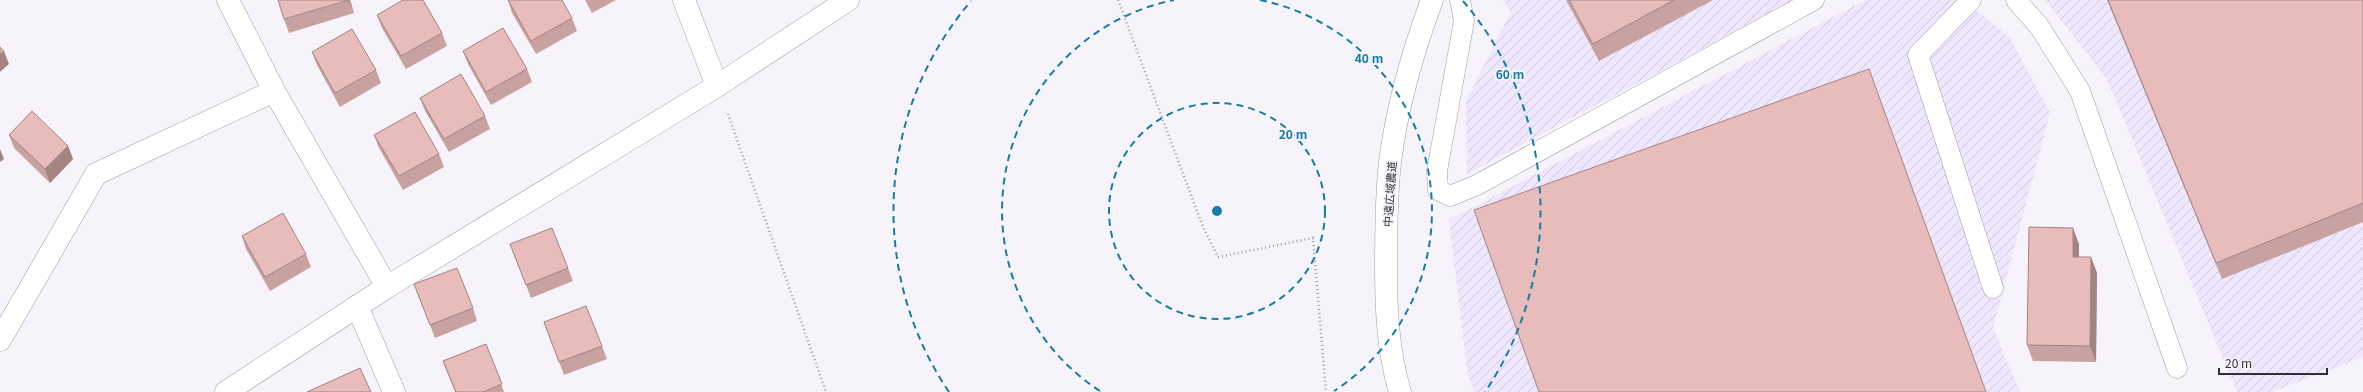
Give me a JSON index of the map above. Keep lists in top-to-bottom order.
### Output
{
  "streets": {
    "street": ["中遠広域農道"]
  },
  "scale_bar": "20 m",
  "rings": ["40 m", "60 m", "20 m"]
}
